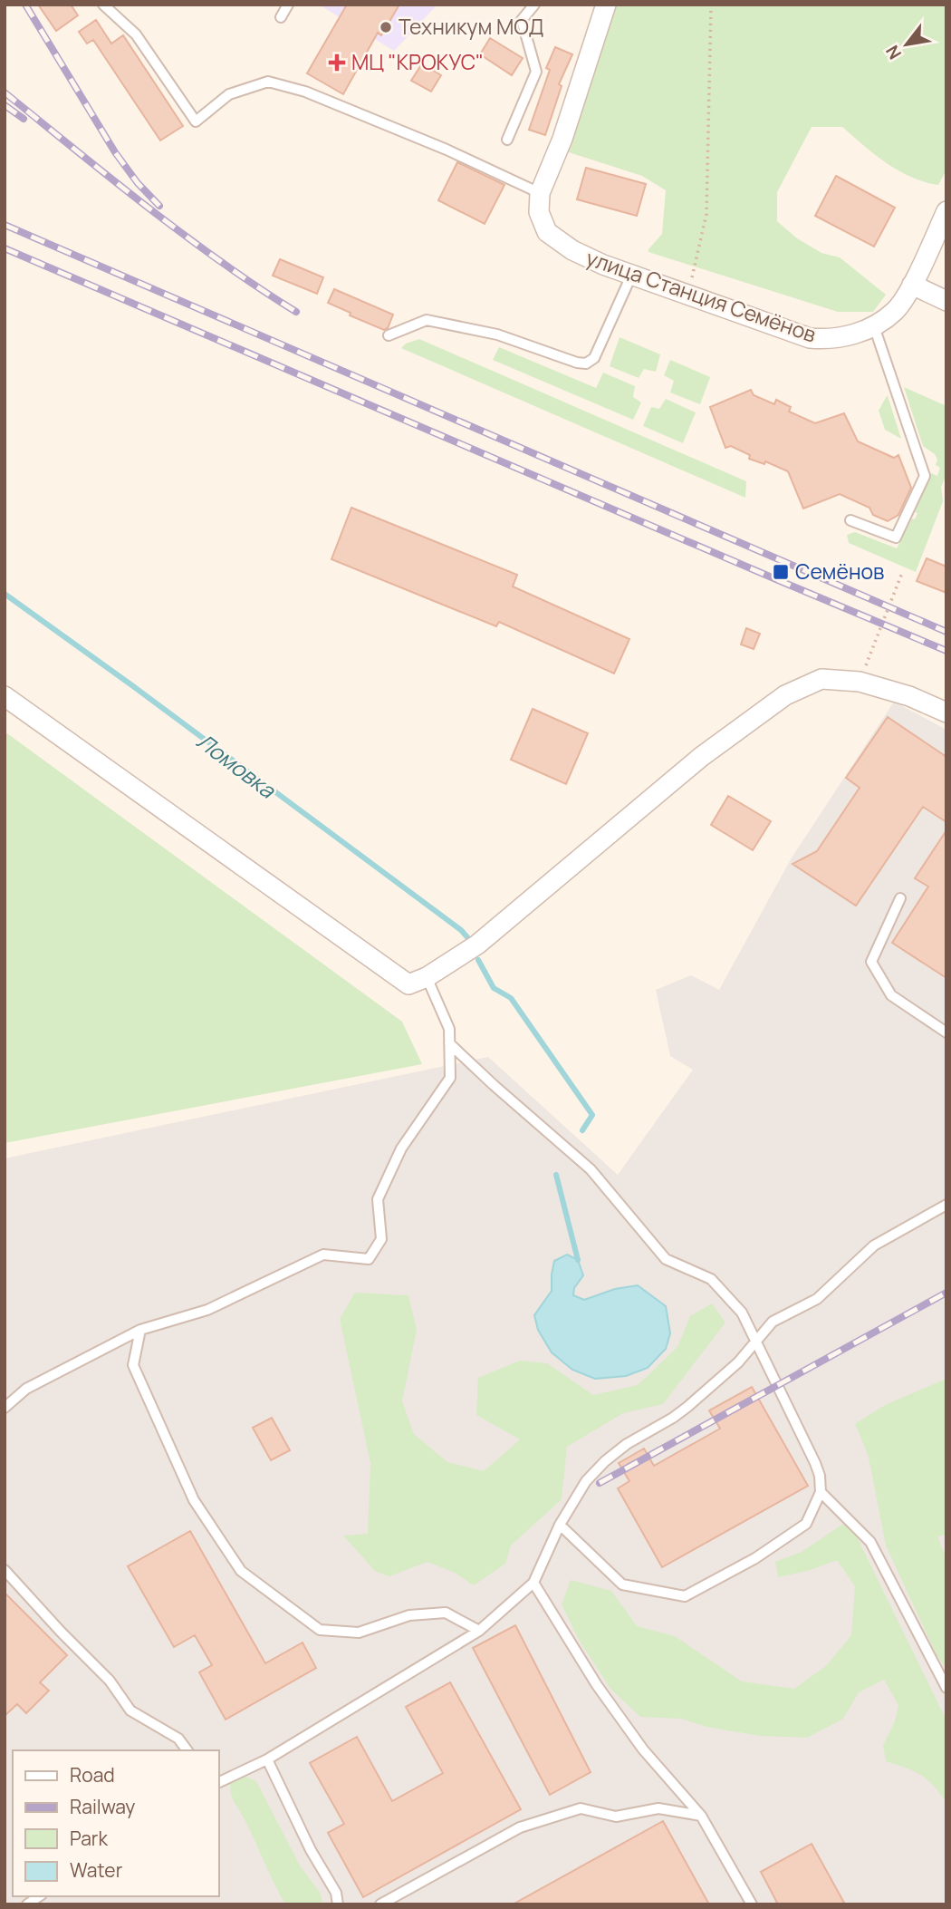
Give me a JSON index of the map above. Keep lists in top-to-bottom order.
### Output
{
  "streets": {
    "street": ["улица Станция Семёнов"]
  },
  "water": ["Ломовка"],
  "places": {
    "other": ["Техникум МОД"],
    "health": ["МЦ \"КРОКУС\""],
    "transit": ["Семёнов"]
  },
  "legend": [
    "Road",
    "Railway",
    "Park",
    "Water"
  ],
  "north": "bottom left"
}
